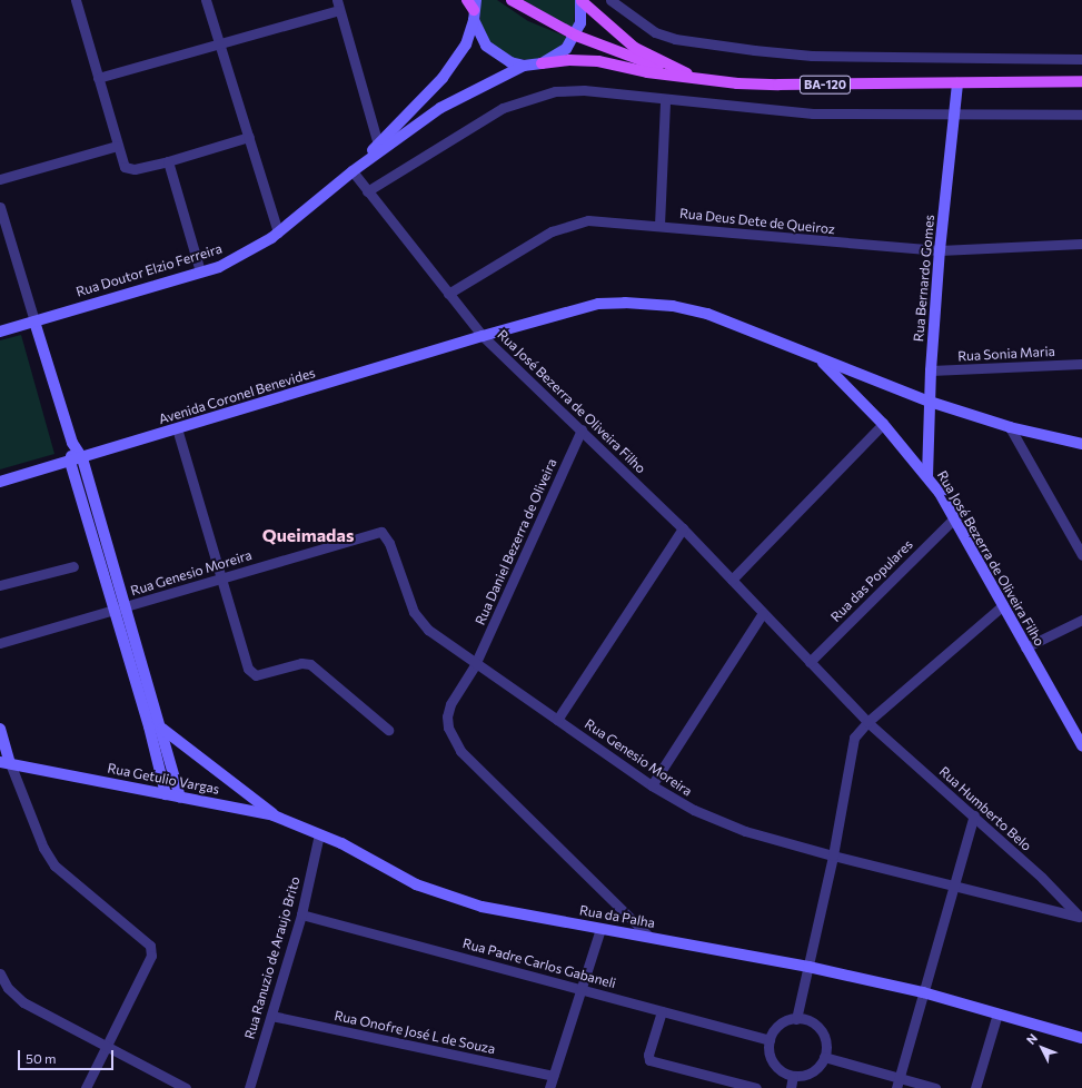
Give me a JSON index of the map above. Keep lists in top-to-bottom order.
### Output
{
  "streets": {
    "main road": [
      "BA-120",
      "Rua Doutor Elzio Ferreira",
      "Rua Bernardo Gomes",
      "Avenida Coronel Benevides",
      "Rua José Bezerra de Oliveira Filho",
      "Rua Getulio Vargas",
      "Rua da Palha"
    ],
    "street": [
      "Rua Deus Dete de Queiroz",
      "Rua Sonia Maria",
      "Rua Daniel Bezerra de Oliveira",
      "Rua Genesio Moreira",
      "Rua das Populares",
      "Rua Humberto Belo",
      "Rua Ranuzio de Araujo Brito",
      "Rua Padre Carlos Gabaneli",
      "Rua Onofre José L de Souza"
    ]
  },
  "crossings": [
    ["BA-120", "Rua Bernardo Gomes"],
    ["Rua Deus Dete de Queiroz", "Rua Bernardo Gomes"],
    ["Rua Bernardo Gomes", "Rua Sonia Maria"],
    ["Rua Bernardo Gomes", "Rua José Bezerra de Oliveira Filho"],
    ["Avenida Coronel Benevides", "Rua José Bezerra de Oliveira Filho"],
    ["Rua José Bezerra de Oliveira Filho", "Rua Daniel Bezerra de Oliveira"],
    ["Rua José Bezerra de Oliveira Filho", "Rua das Populares"],
    ["Rua José Bezerra de Oliveira Filho", "Rua Humberto Belo"],
    ["Rua Daniel Bezerra de Oliveira", "Rua Genesio Moreira"],
    ["Rua Genesio Moreira", "Rua Humberto Belo"],
    ["Rua Getulio Vargas", "Rua da Palha"],
    ["Rua Getulio Vargas", "Rua Ranuzio de Araujo Brito"],
    ["Rua da Palha", "Rua Ranuzio de Araujo Brito"],
    ["Rua Ranuzio de Araujo Brito", "Rua Padre Carlos Gabaneli"],
    ["Rua Ranuzio de Araujo Brito", "Rua Onofre José L de Souza"]
  ],
  "districts": ["Queimadas"],
  "scale_bar": "50 m",
  "north": "top left"
}
